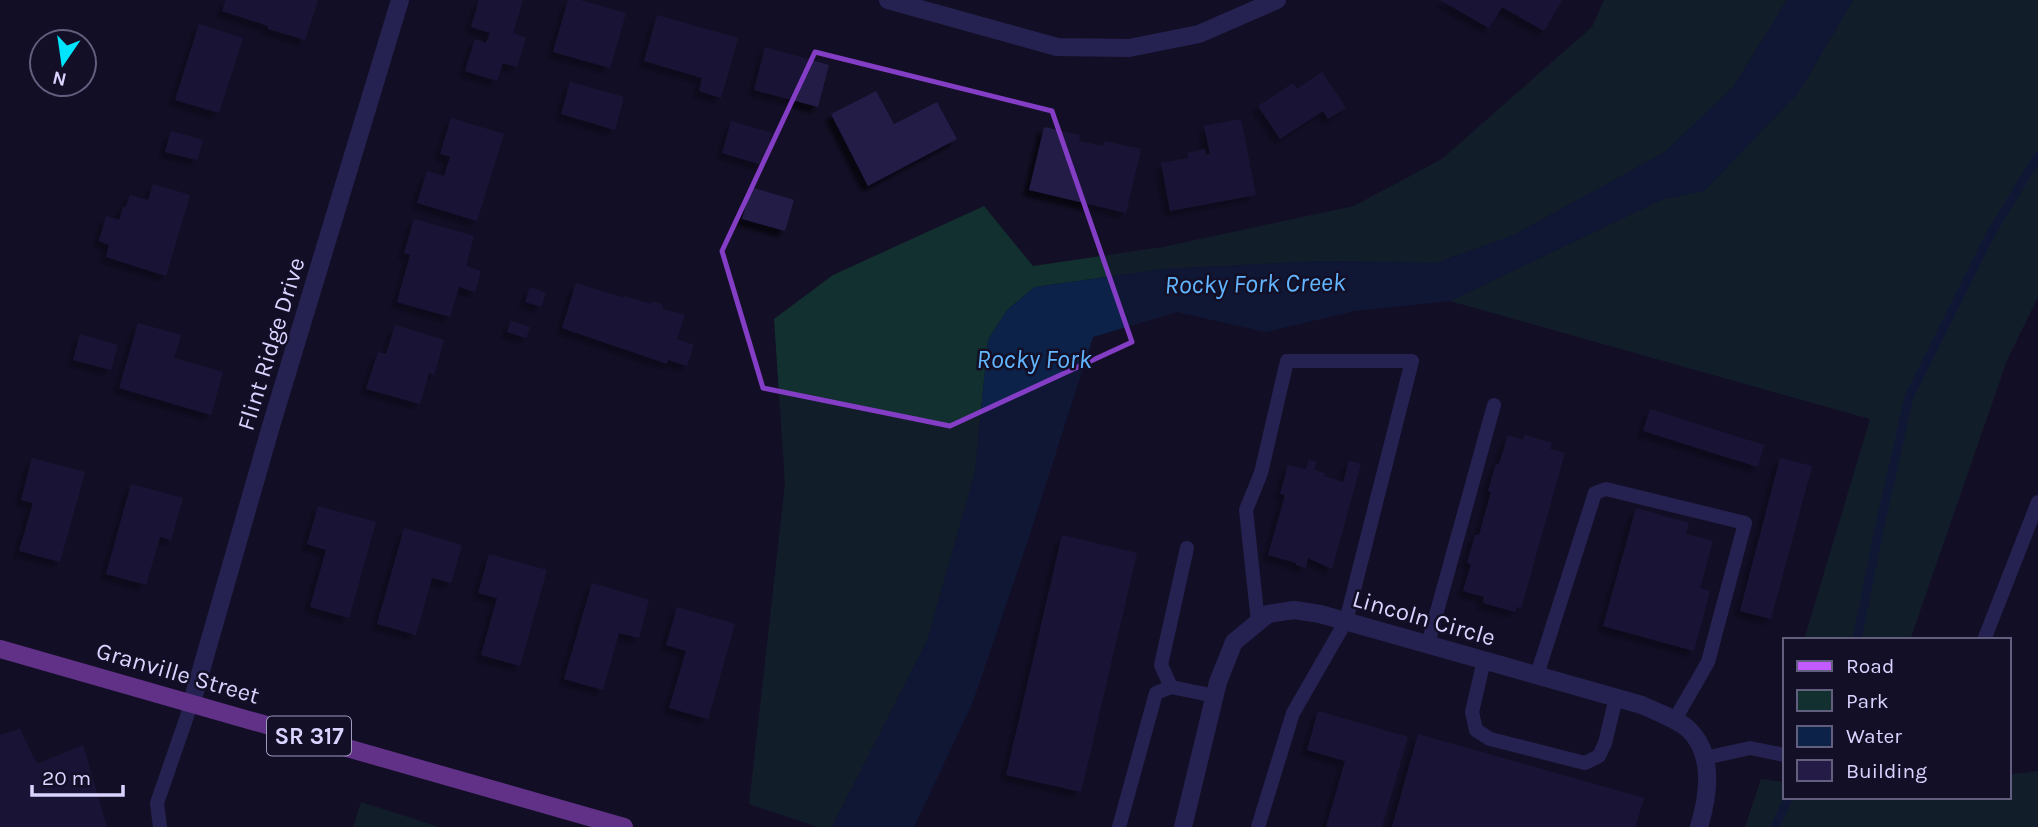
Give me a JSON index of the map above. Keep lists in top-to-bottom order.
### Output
{
  "streets": {
    "main road": ["Granville Street", "SR 317"],
    "street": ["Flint Ridge Drive", "Lincoln Circle"]
  },
  "crossings": [
    ["Flint Ridge Drive", "Granville Street"]
  ],
  "water": ["Rocky Fork Creek", "Rocky Fork"],
  "legend": [
    "Road",
    "Park",
    "Water",
    "Building"
  ],
  "scale_bar": "20 m",
  "north": "bottom"
}
